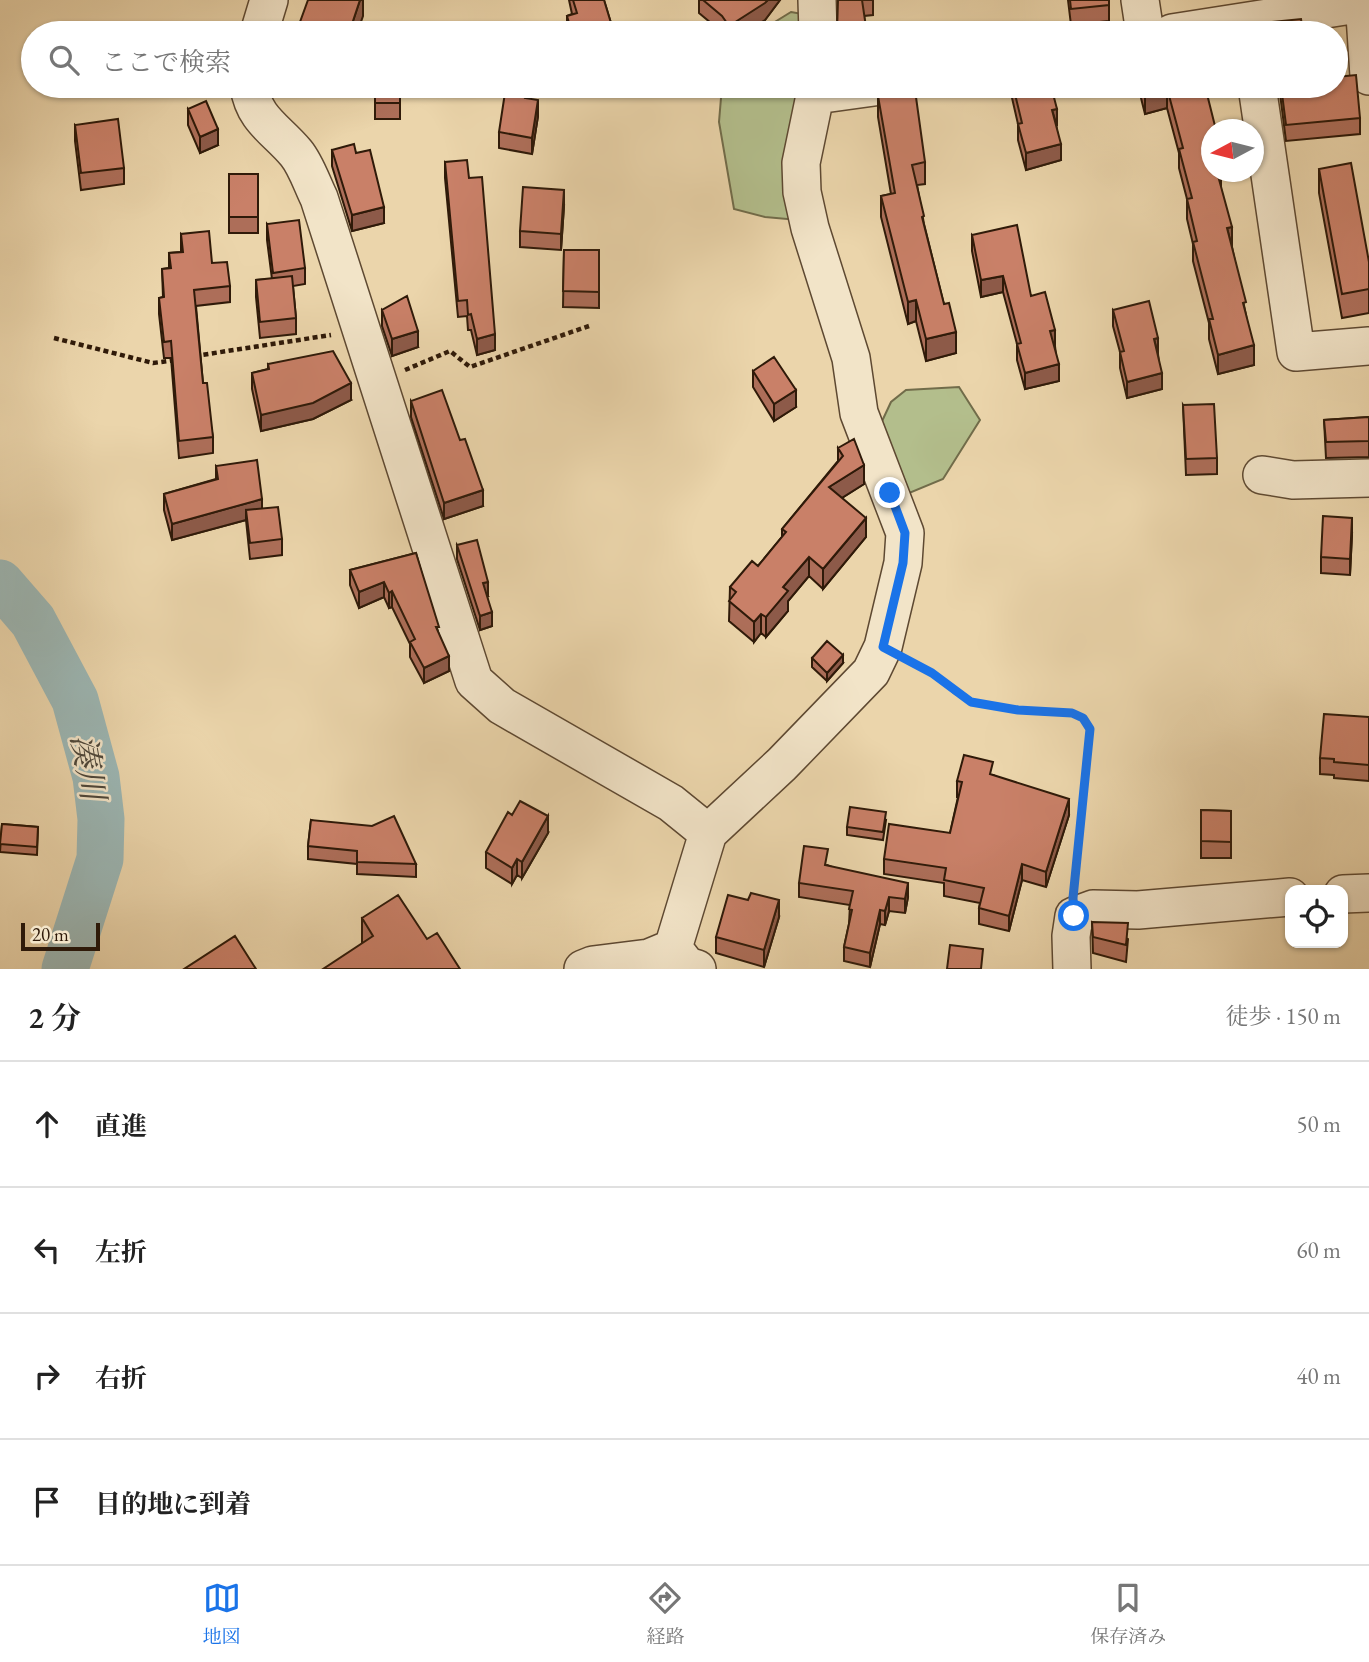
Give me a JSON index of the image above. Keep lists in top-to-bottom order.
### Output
{
  "water": ["湊川"],
  "scale_bar": "20 m",
  "north": "left",
  "page": {
    "search": "ここで検索",
    "scale": "20 m",
    "heading": ["2 分", "徒歩 · 150 m"],
    "list": [
      ["直進", "50 m"],
      ["左折", "60 m"],
      ["右折", "40 m"],
      "目的地に到着"
    ],
    "nav": ["地図", "経路", "保存済み"]
  }
}
